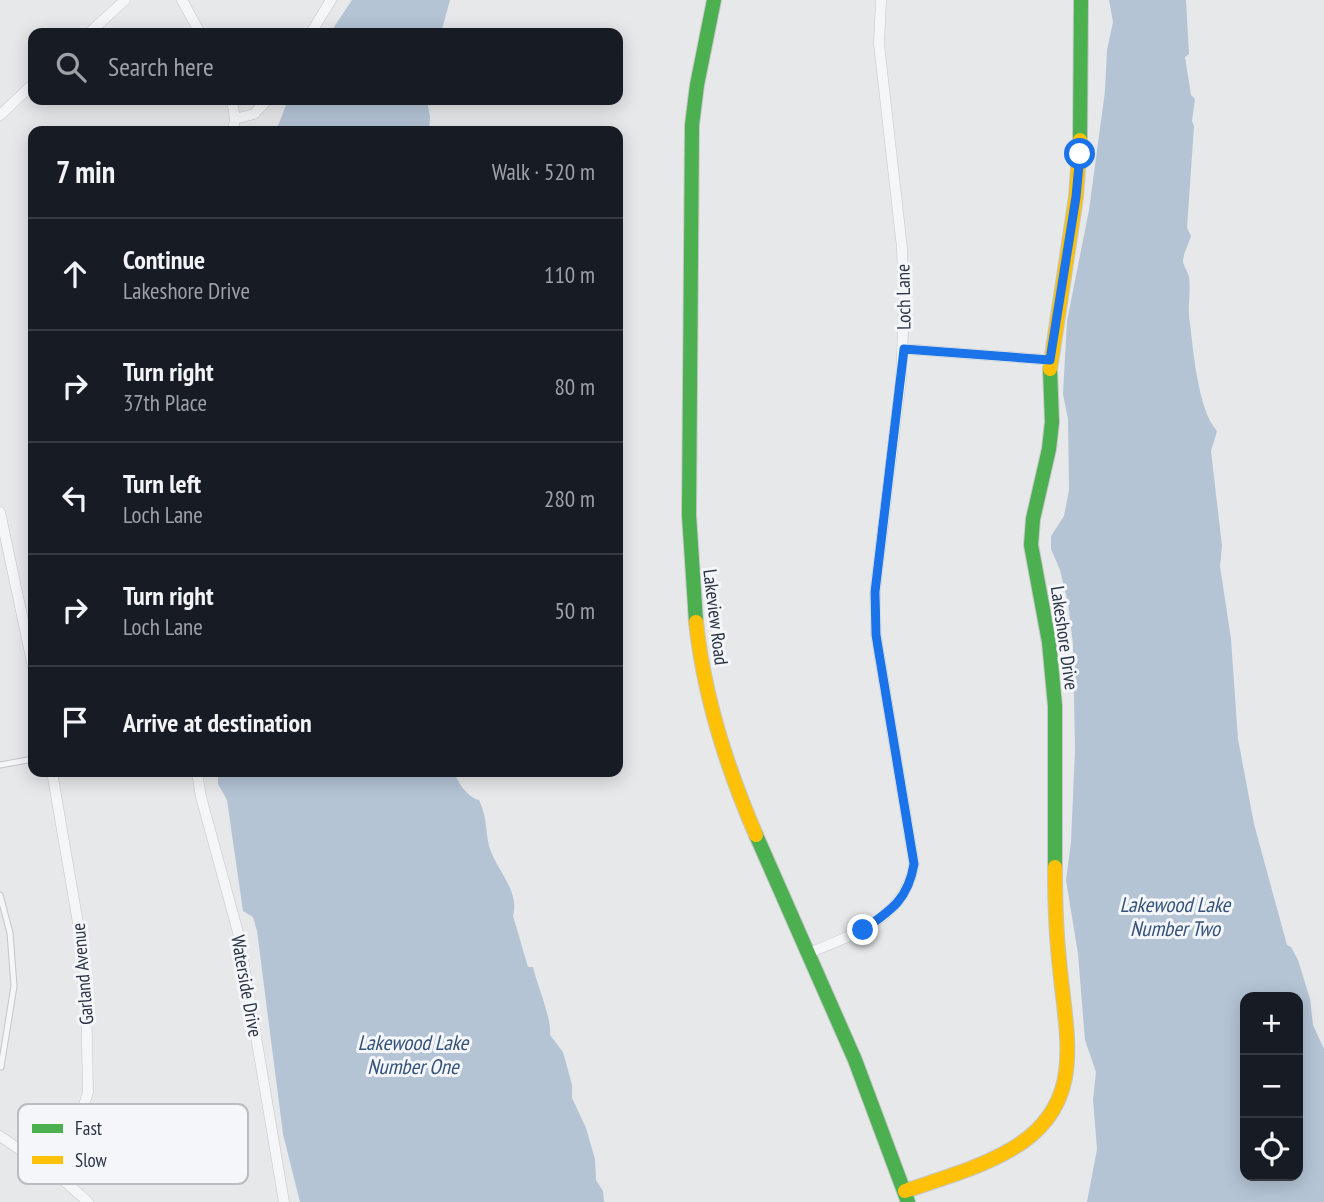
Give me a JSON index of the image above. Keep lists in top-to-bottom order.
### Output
{
  "streets": {
    "street": [
      "Loch Lane",
      "Lakeview Road",
      "Lakeshore Drive",
      "Garland Avenue",
      "Waterside Drive"
    ]
  },
  "crossings": [
    ["Loch Lane", "Lakeview Road"],
    ["Lakeview Road", "Lakeshore Drive"]
  ],
  "water": ["Lakewood Lake Number Two", "Lakewood Lake Number One"],
  "legend": ["Fast", "Slow"],
  "page": {
    "search": "Search here",
    "heading": ["7 min", "Walk · 520 m"],
    "list": [
      ["Continue", "Lakeshore Drive", "110 m"],
      ["Turn right", "37th Place", "80 m"],
      ["Turn left", "Loch Lane", "280 m"],
      ["Turn right", "Loch Lane", "50 m"],
      "Arrive at destination"
    ],
    "map_buttons": ["+", "−"]
  }
}
